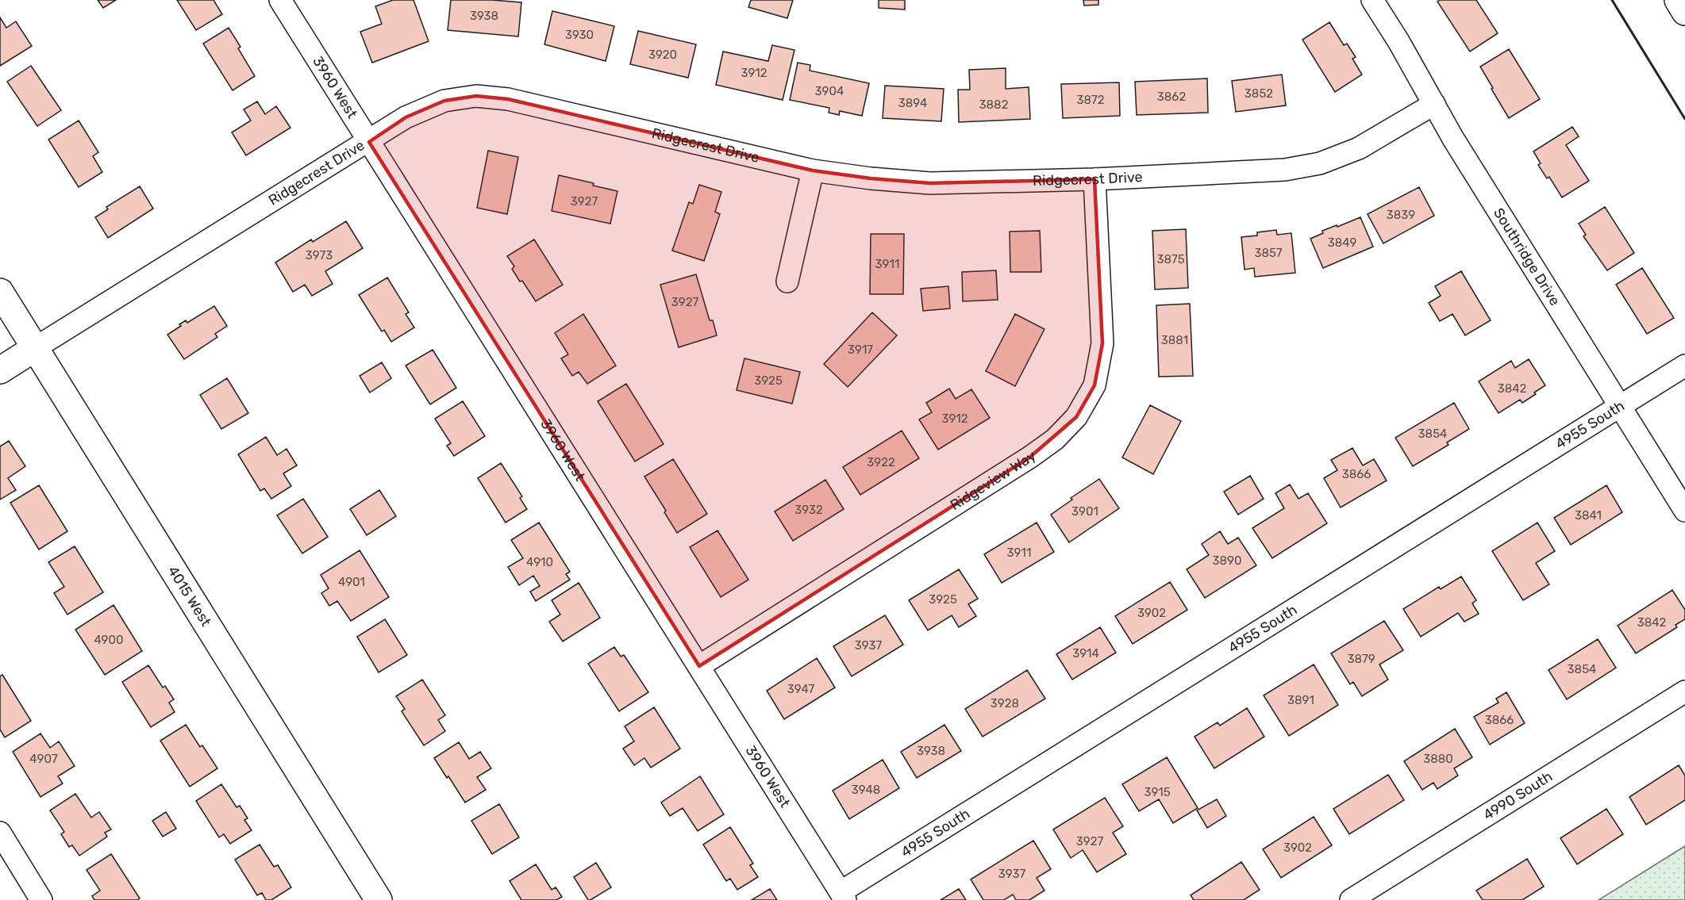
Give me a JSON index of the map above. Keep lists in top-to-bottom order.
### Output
{
  "streets": {
    "main road": ["4015 West"],
    "street": [
      "3960 West",
      "Ridgecrest Drive",
      "Southridge Drive",
      "4955 South",
      "Ridgeview Way",
      "4990 South"
    ]
  },
  "crossings": [
    ["3960 West", "Ridgecrest Drive"],
    ["3960 West", "4955 South"],
    ["3960 West", "Ridgeview Way"],
    ["Ridgecrest Drive", "Southridge Drive"],
    ["Ridgecrest Drive", "Ridgeview Way"],
    ["Ridgecrest Drive", "4015 West"],
    ["Southridge Drive", "4955 South"]
  ],
  "house_numbers": [
    "3938",
    "3930",
    "3920",
    "3912",
    "3904",
    "3852",
    "3862",
    "3872",
    "3894",
    "3882",
    "3927",
    "3839",
    "3849",
    "3857",
    "3973",
    "3875",
    "3911",
    "3927",
    "3881",
    "3917",
    "3925",
    "3842",
    "3912",
    "3854",
    "3922",
    "3866",
    "3932",
    "3901",
    "3841",
    "3911",
    "3890",
    "4910",
    "4901",
    "3925",
    "3902",
    "3842",
    "4900",
    "3937",
    "3914",
    "3879",
    "3854",
    "3947",
    "3891",
    "3928",
    "3866",
    "3938",
    "4907",
    "3880",
    "3948",
    "3915",
    "3927",
    "3902",
    "3937"
  ]
}
